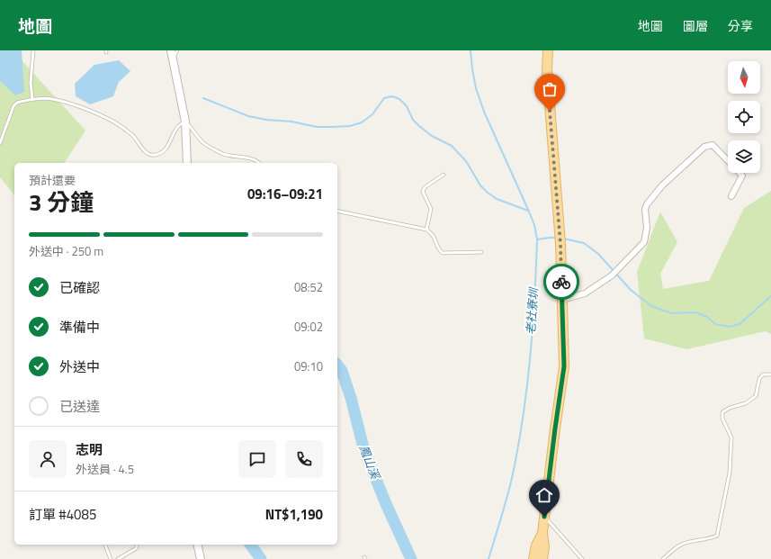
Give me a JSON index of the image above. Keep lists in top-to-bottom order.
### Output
{
  "water": ["老社寮圳", "鳳山溪"],
  "north": "bottom",
  "page": {
    "header": "地圖",
    "nav": ["地圖", "圖層", "分享"],
    "heading": ["3 分鐘", "預計還要", "09:16–09:21"],
    "panel": [
      "志明",
      "外送員 · 4.5",
      "訂單 #4085",
      "NT$1,190"
    ],
    "bar": "外送中 · 250 m",
    "list": [
      ["已確認", "08:52"],
      ["準備中", "09:02"],
      ["外送中", "09:10"],
      "已送達"
    ]
  }
}
